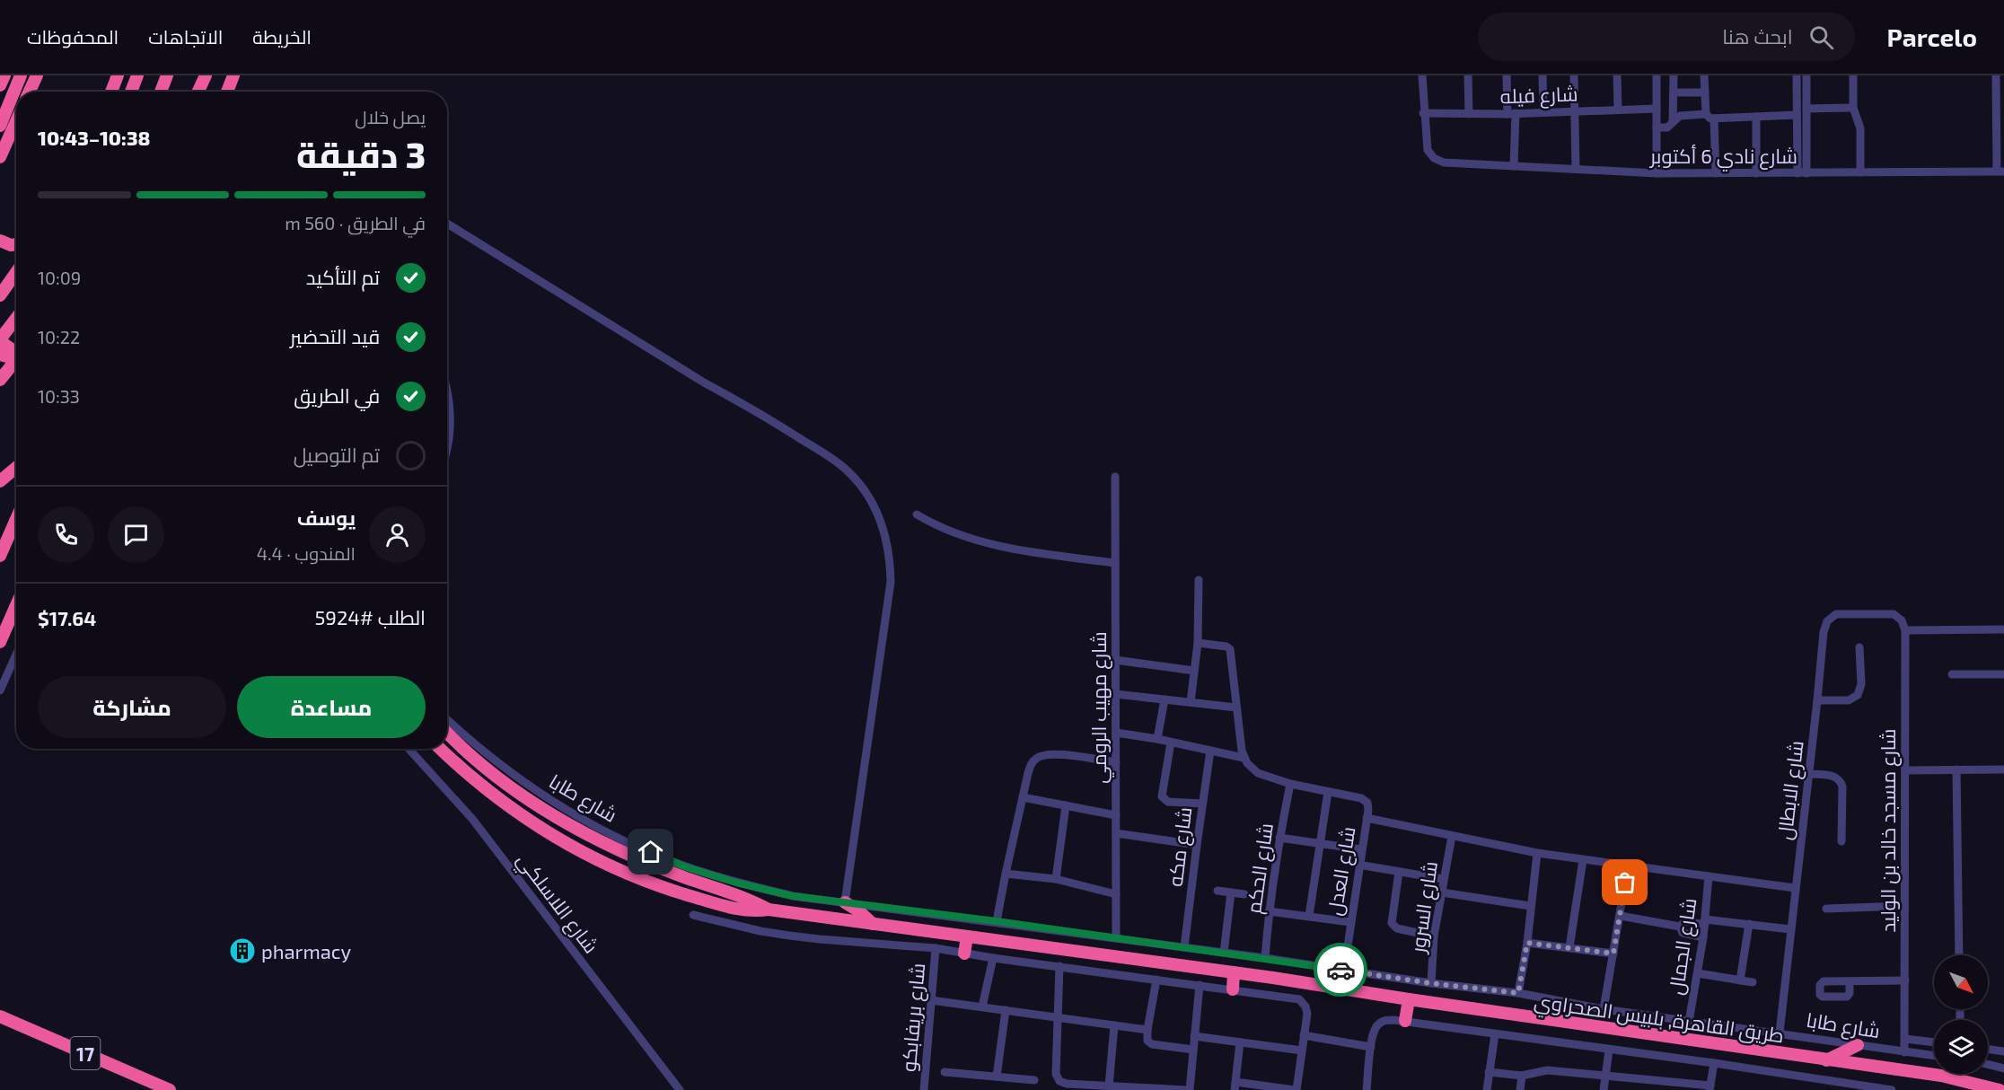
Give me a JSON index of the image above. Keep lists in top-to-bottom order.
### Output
{
  "streets": {
    "highway": ["طريق القاهرة, بلبيس الصحراوي", "17"],
    "street": [
      "شارع فيله",
      "شارع نادي 6 أكتوبر",
      "شارع مهيب الرومي",
      "شارع الابطال",
      "شارع طابا",
      "شارع مسجد خالد بن الوليد",
      "شارع مكه",
      "شارع الحكم",
      "شارع العدل",
      "شارع اللاسلكي",
      "شارع السرور",
      "شارع الجمال",
      "شارع بريفابكو"
    ]
  },
  "crossings": [
    ["شارع فيله", "شارع نادي 6 أكتوبر"],
    ["شارع مهيب الرومي", "شارع طابا"],
    ["شارع الابطال", "شارع طابا"],
    ["شارع الابطال", "شارع مسجد خالد بن الوليد"],
    ["شارع طابا", "شارع مسجد خالد بن الوليد"],
    ["شارع طابا", "شارع مكه"],
    ["شارع طابا", "شارع الحكم"],
    ["شارع طابا", "شارع العدل"],
    ["شارع طابا", "شارع السرور"],
    ["شارع طابا", "شارع الجمال"]
  ],
  "places": {
    "building": ["pharmacy"]
  },
  "north": "bottom right",
  "page": {
    "header": "Parcelo",
    "search": "ابحث هنا",
    "nav": ["الخريطة", "الاتجاهات", "المحفوظات"],
    "heading": ["3 دقيقة", "يصل خلال", "10:38–10:43"],
    "panel": [
      "يوسف",
      "المندوب · 4.4",
      "الطلب #5924",
      "$17.64"
    ],
    "bar": "في الطريق · 560 m",
    "list": [
      ["تم التأكيد", "10:09"],
      ["قيد التحضير", "10:22"],
      ["في الطريق", "10:33"],
      "تم التوصيل"
    ],
    "buttons": ["مساعدة", "مشاركة"]
  }
}
